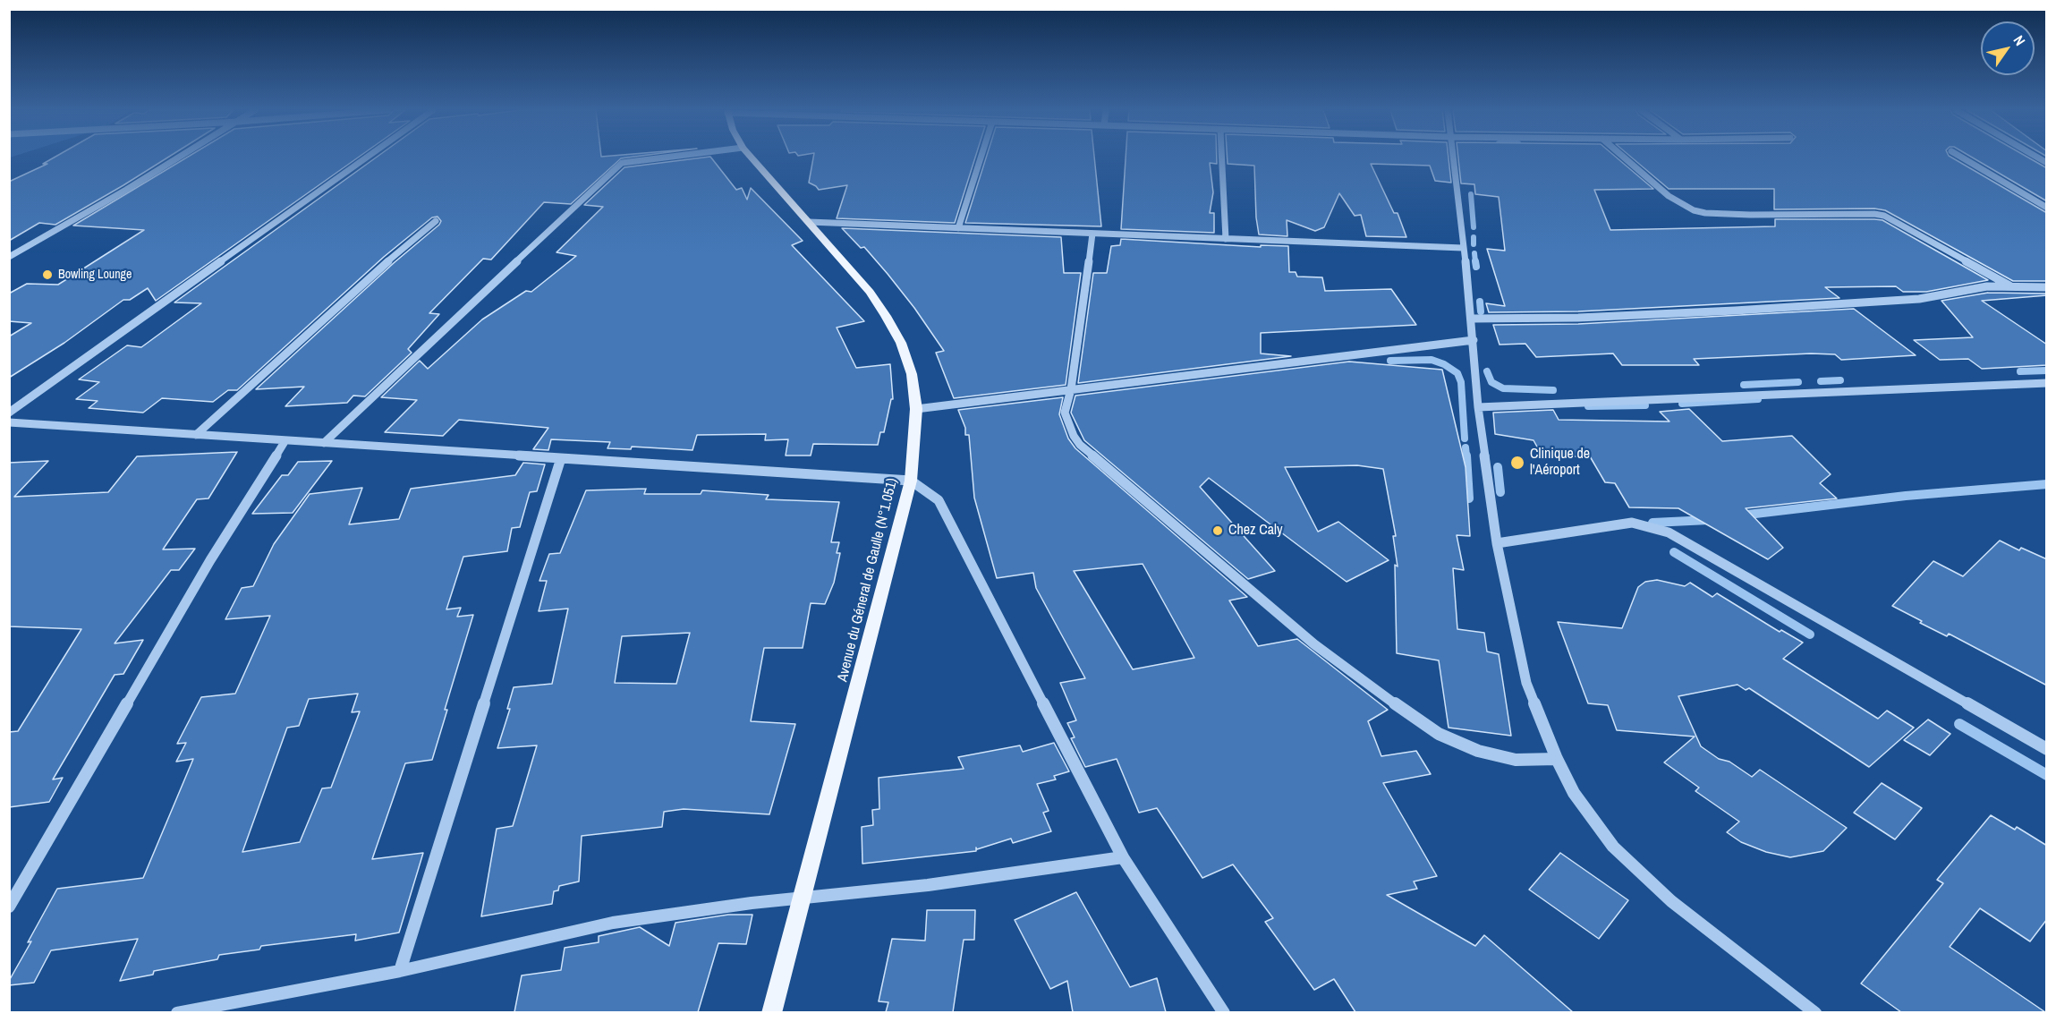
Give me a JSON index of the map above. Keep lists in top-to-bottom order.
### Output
{
  "streets": {
    "main road": ["Avenue du Géneral de Gaulle (N°1.051)"]
  },
  "places": ["Bowling Lounge", "Clinique de l'Aéroport", "Chez Caly"],
  "north": "top right"
}
